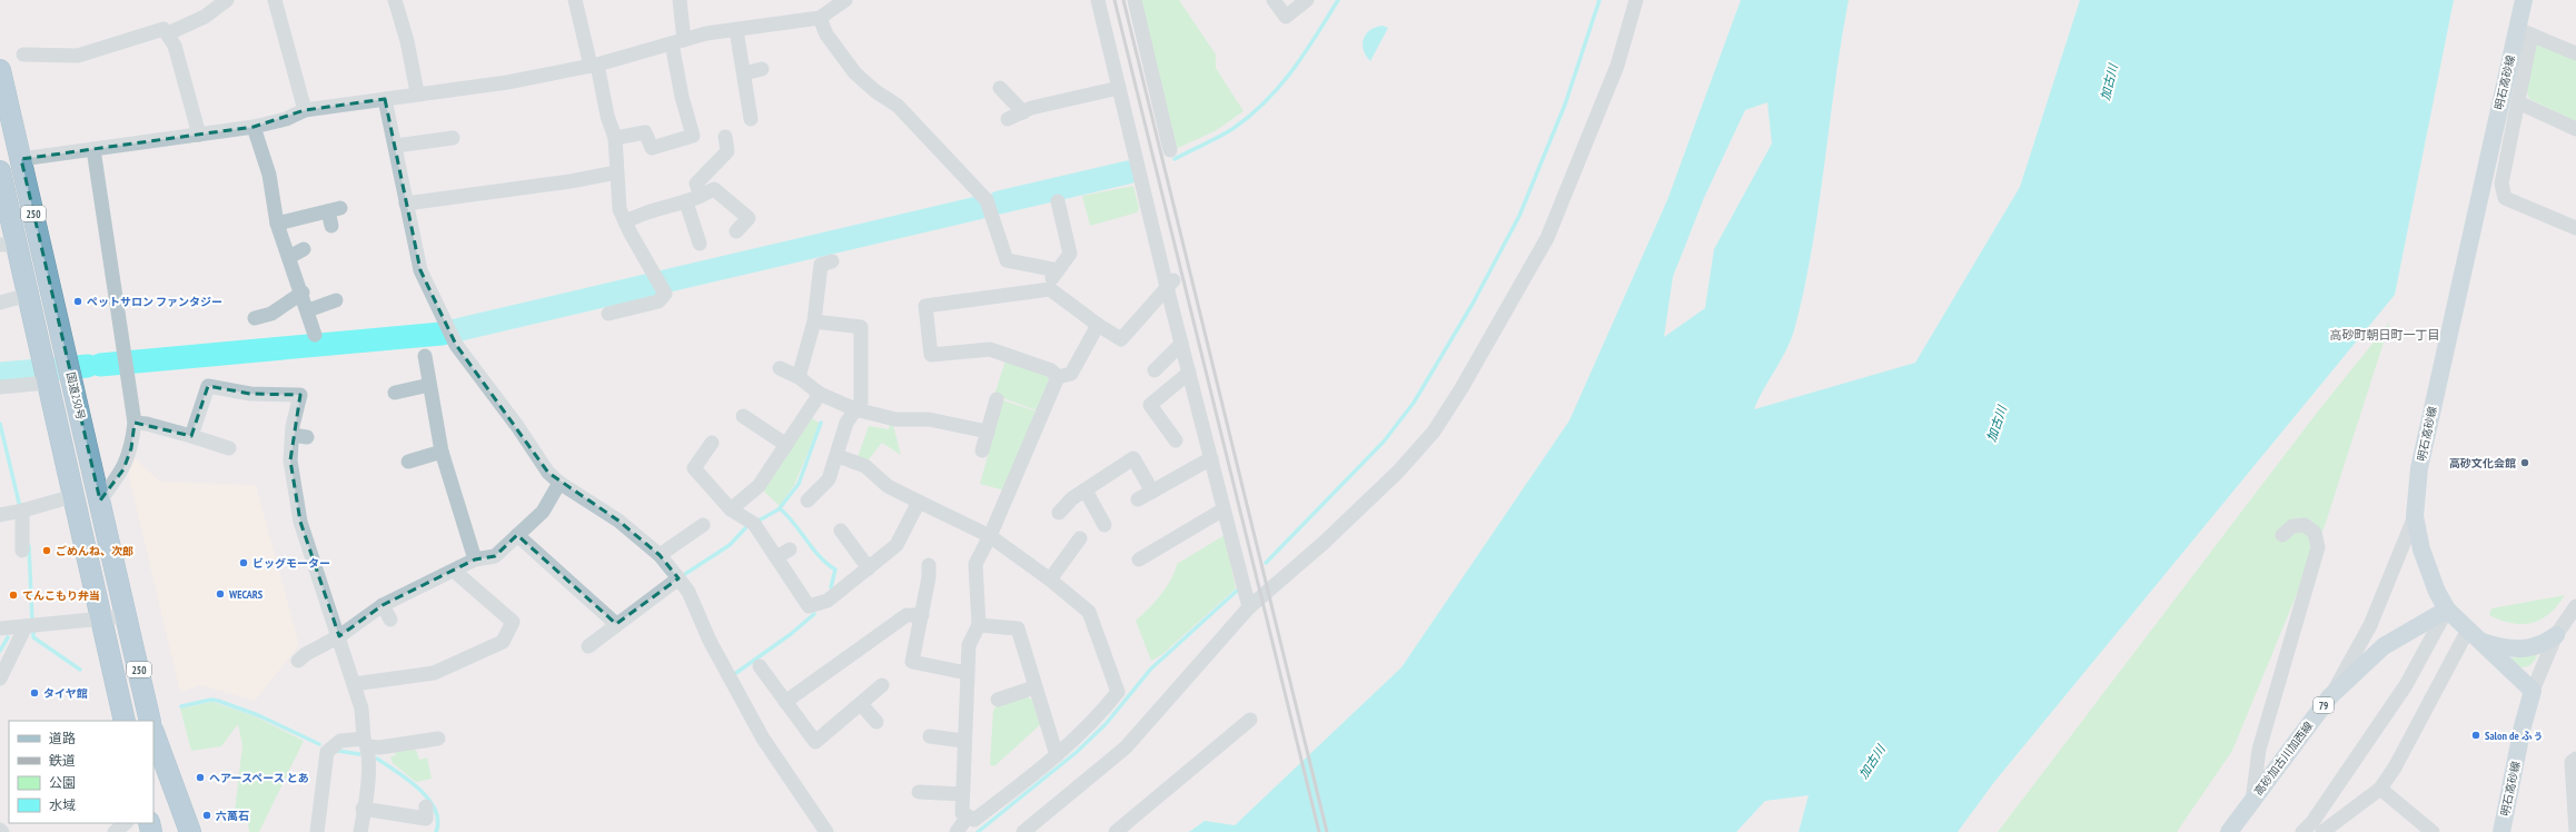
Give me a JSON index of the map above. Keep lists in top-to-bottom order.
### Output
{
  "streets": {
    "highway": ["250", "国道250号"],
    "main road": ["明石高砂線", "79", "高砂加古川加西線"]
  },
  "crossings": [
    ["明石高砂線", "高砂加古川加西線"]
  ],
  "districts": ["高砂町朝日町一丁目"],
  "water": ["加古川"],
  "places": [
    "ペットサロン ファンタジー",
    "高砂文化会館",
    "ごめんね、次郎",
    "ビッグモーター",
    "WECARS",
    "てんこもり弁当",
    "タイヤ館",
    "Salon de ふぅ",
    "ヘアースペース とあ",
    "六萬石"
  ],
  "legend": [
    "道路",
    "鉄道",
    "公園",
    "水域"
  ]
}
